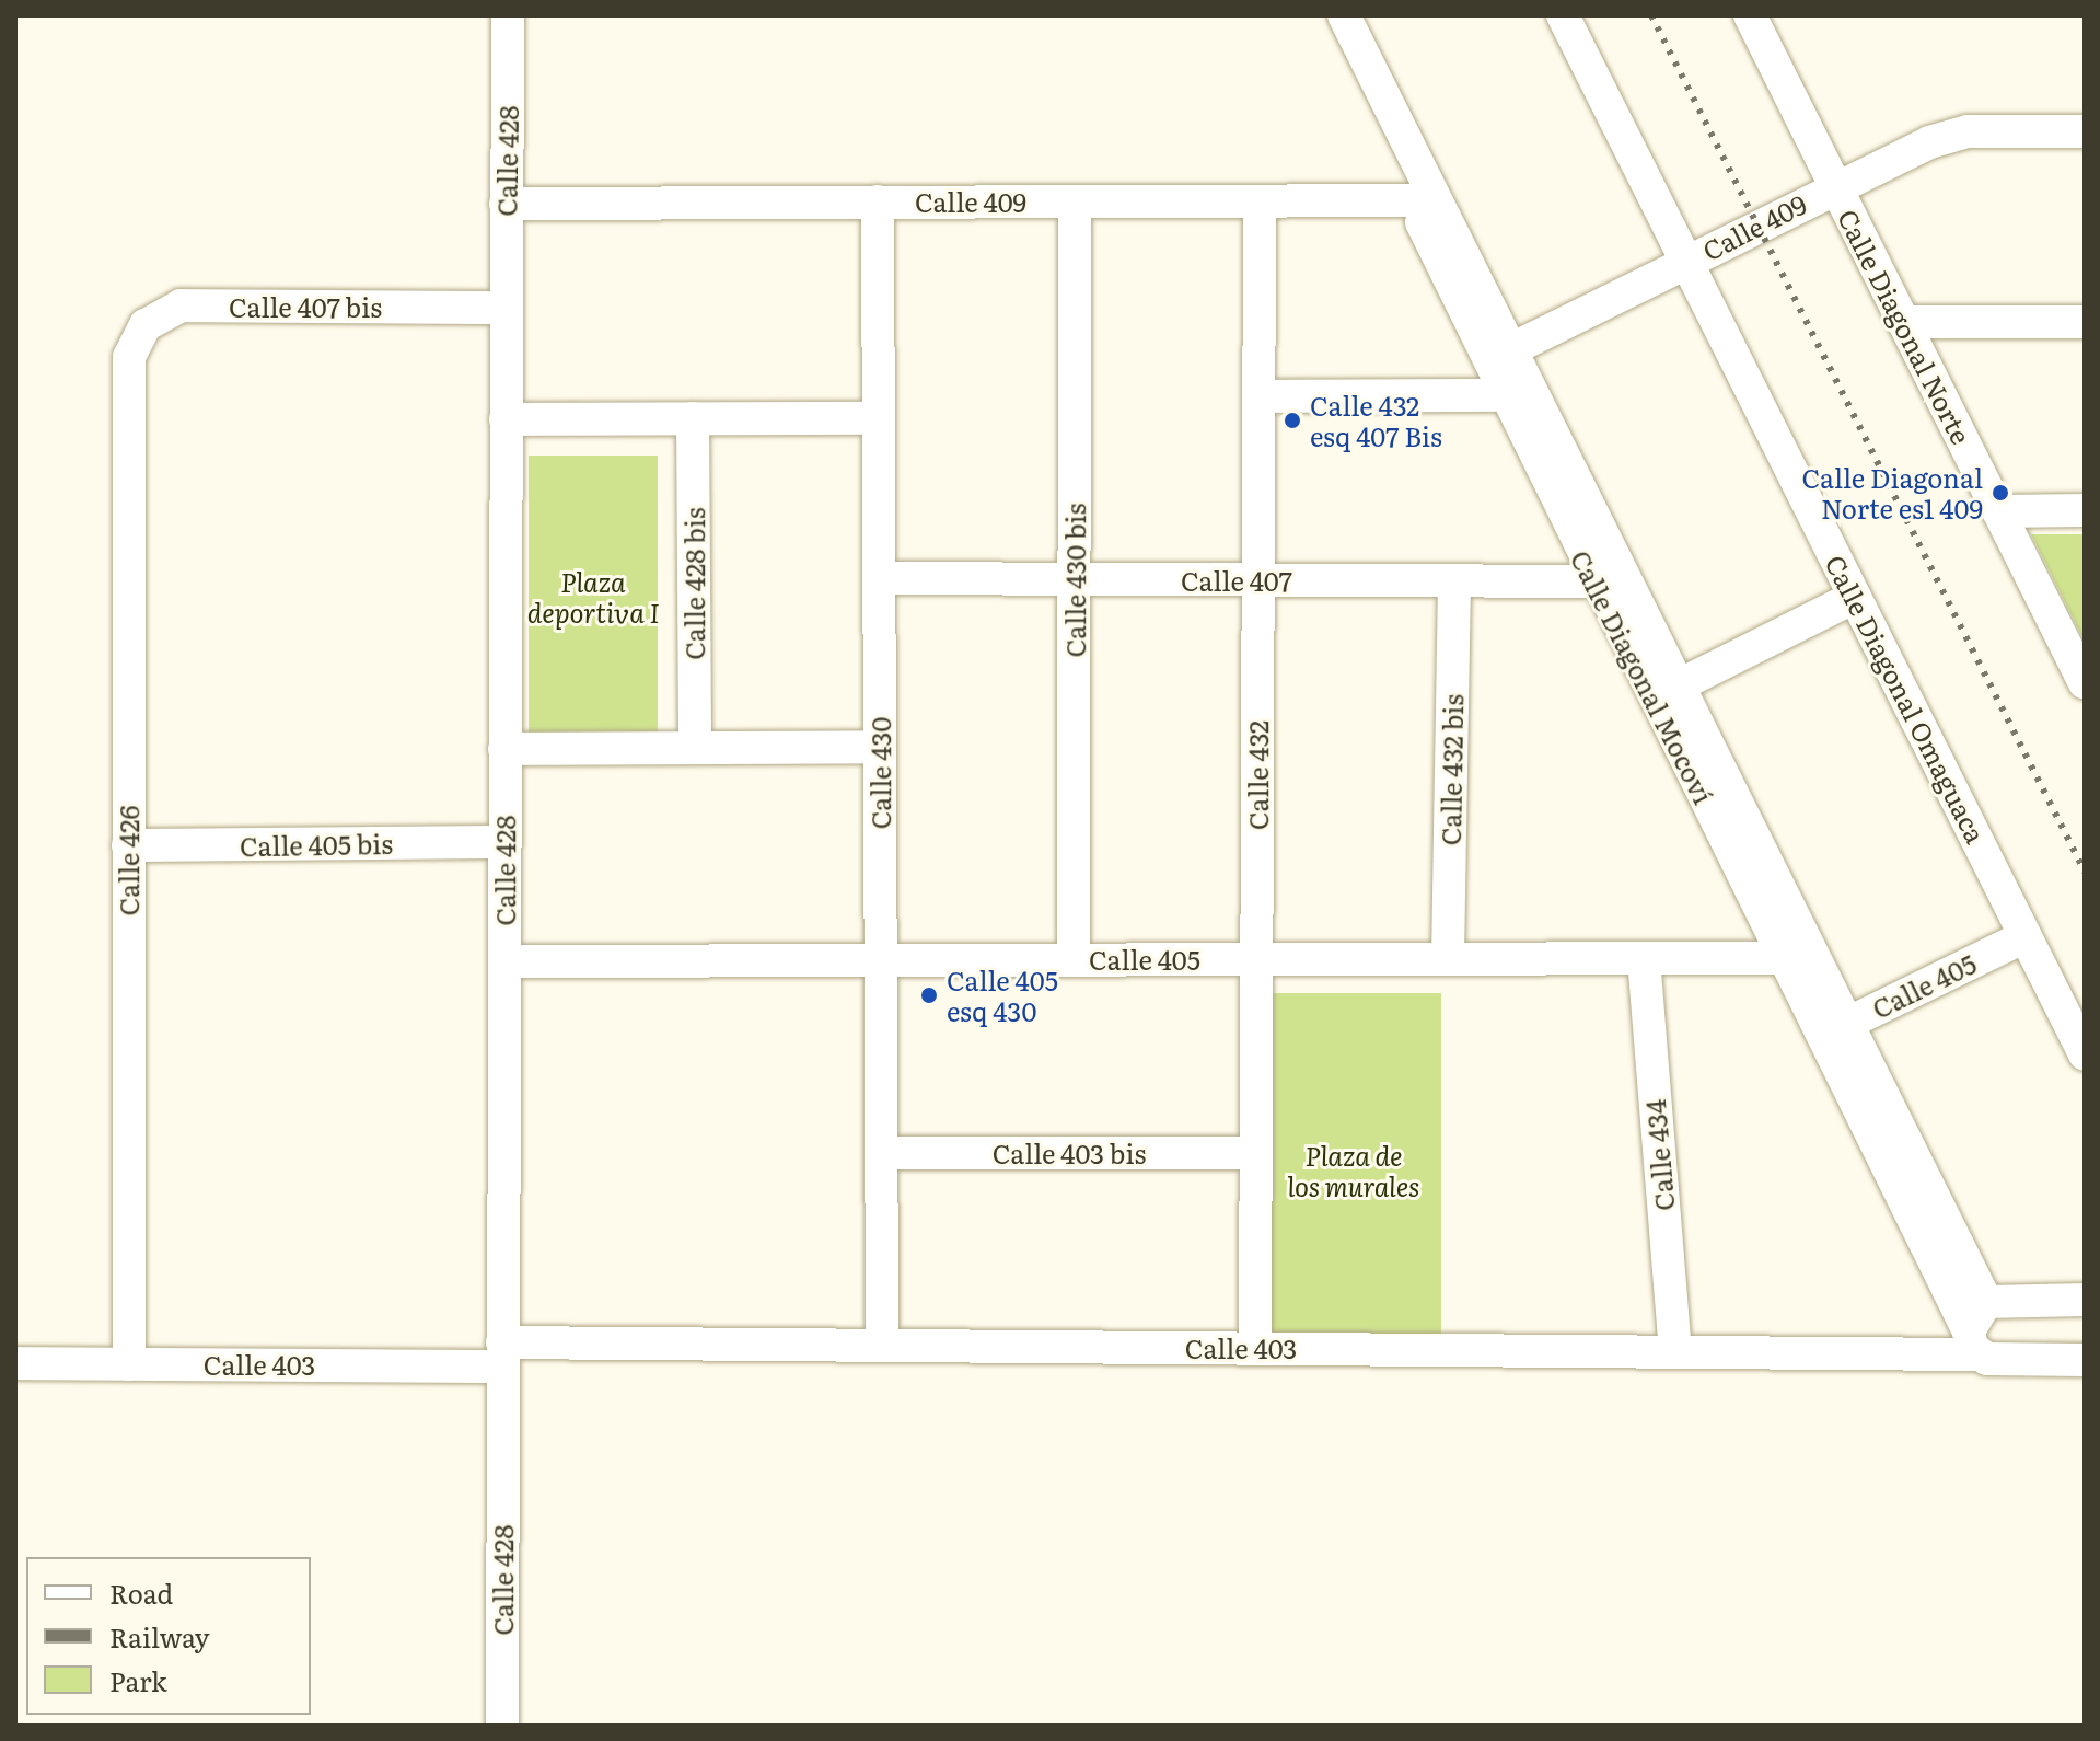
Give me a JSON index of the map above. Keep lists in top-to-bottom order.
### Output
{
  "streets": {
    "street": [
      "Calle 428",
      "Calle 409",
      "Calle 407 bis",
      "Calle Diagonal Norte",
      "Calle 430 bis",
      "Calle 407",
      "Calle 428 bis",
      "Calle Diagonal Mocoví",
      "Calle Diagonal Omaguaca",
      "Calle 432 bis",
      "Calle 430",
      "Calle 432",
      "Calle 405 bis",
      "Calle 426",
      "Calle 405",
      "Calle 403 bis",
      "Calle 434",
      "Calle 403"
    ]
  },
  "crossings": [
    ["Calle 428", "Calle 409"],
    ["Calle 428", "Calle 407 bis"],
    ["Calle 428", "Calle 405 bis"],
    ["Calle 428", "Calle 405"],
    ["Calle 428", "Calle 403"],
    ["Calle 409", "Calle Diagonal Norte"],
    ["Calle 409", "Calle 430 bis"],
    ["Calle 409", "Calle Diagonal Mocoví"],
    ["Calle 409", "Calle Diagonal Omaguaca"],
    ["Calle 409", "Calle 430"],
    ["Calle 409", "Calle 432"],
    ["Calle 407 bis", "Calle 426"],
    ["Calle 430 bis", "Calle 407"],
    ["Calle 430 bis", "Calle 405"],
    ["Calle 407", "Calle Diagonal Mocoví"],
    ["Calle 407", "Calle 432 bis"],
    ["Calle 407", "Calle 430"],
    ["Calle 407", "Calle 432"],
    ["Calle Diagonal Mocoví", "Calle 405"],
    ["Calle Diagonal Mocoví", "Calle 403"],
    ["Calle Diagonal Omaguaca", "Calle 405"],
    ["Calle 432 bis", "Calle 405"],
    ["Calle 430", "Calle 405"],
    ["Calle 430", "Calle 403 bis"],
    ["Calle 430", "Calle 403"],
    ["Calle 432", "Calle 405"],
    ["Calle 432", "Calle 403 bis"],
    ["Calle 432", "Calle 403"],
    ["Calle 405 bis", "Calle 426"],
    ["Calle 426", "Calle 403"],
    ["Calle 405", "Calle 434"],
    ["Calle 434", "Calle 403"]
  ],
  "parks": ["Plaza deportiva I", "Plaza de los murales"],
  "places": ["Calle 432 esq 407 Bis", "Calle Diagonal Norte es1 409", "Calle 405 esq 430"],
  "legend": ["Road", "Railway", "Park"]
}
